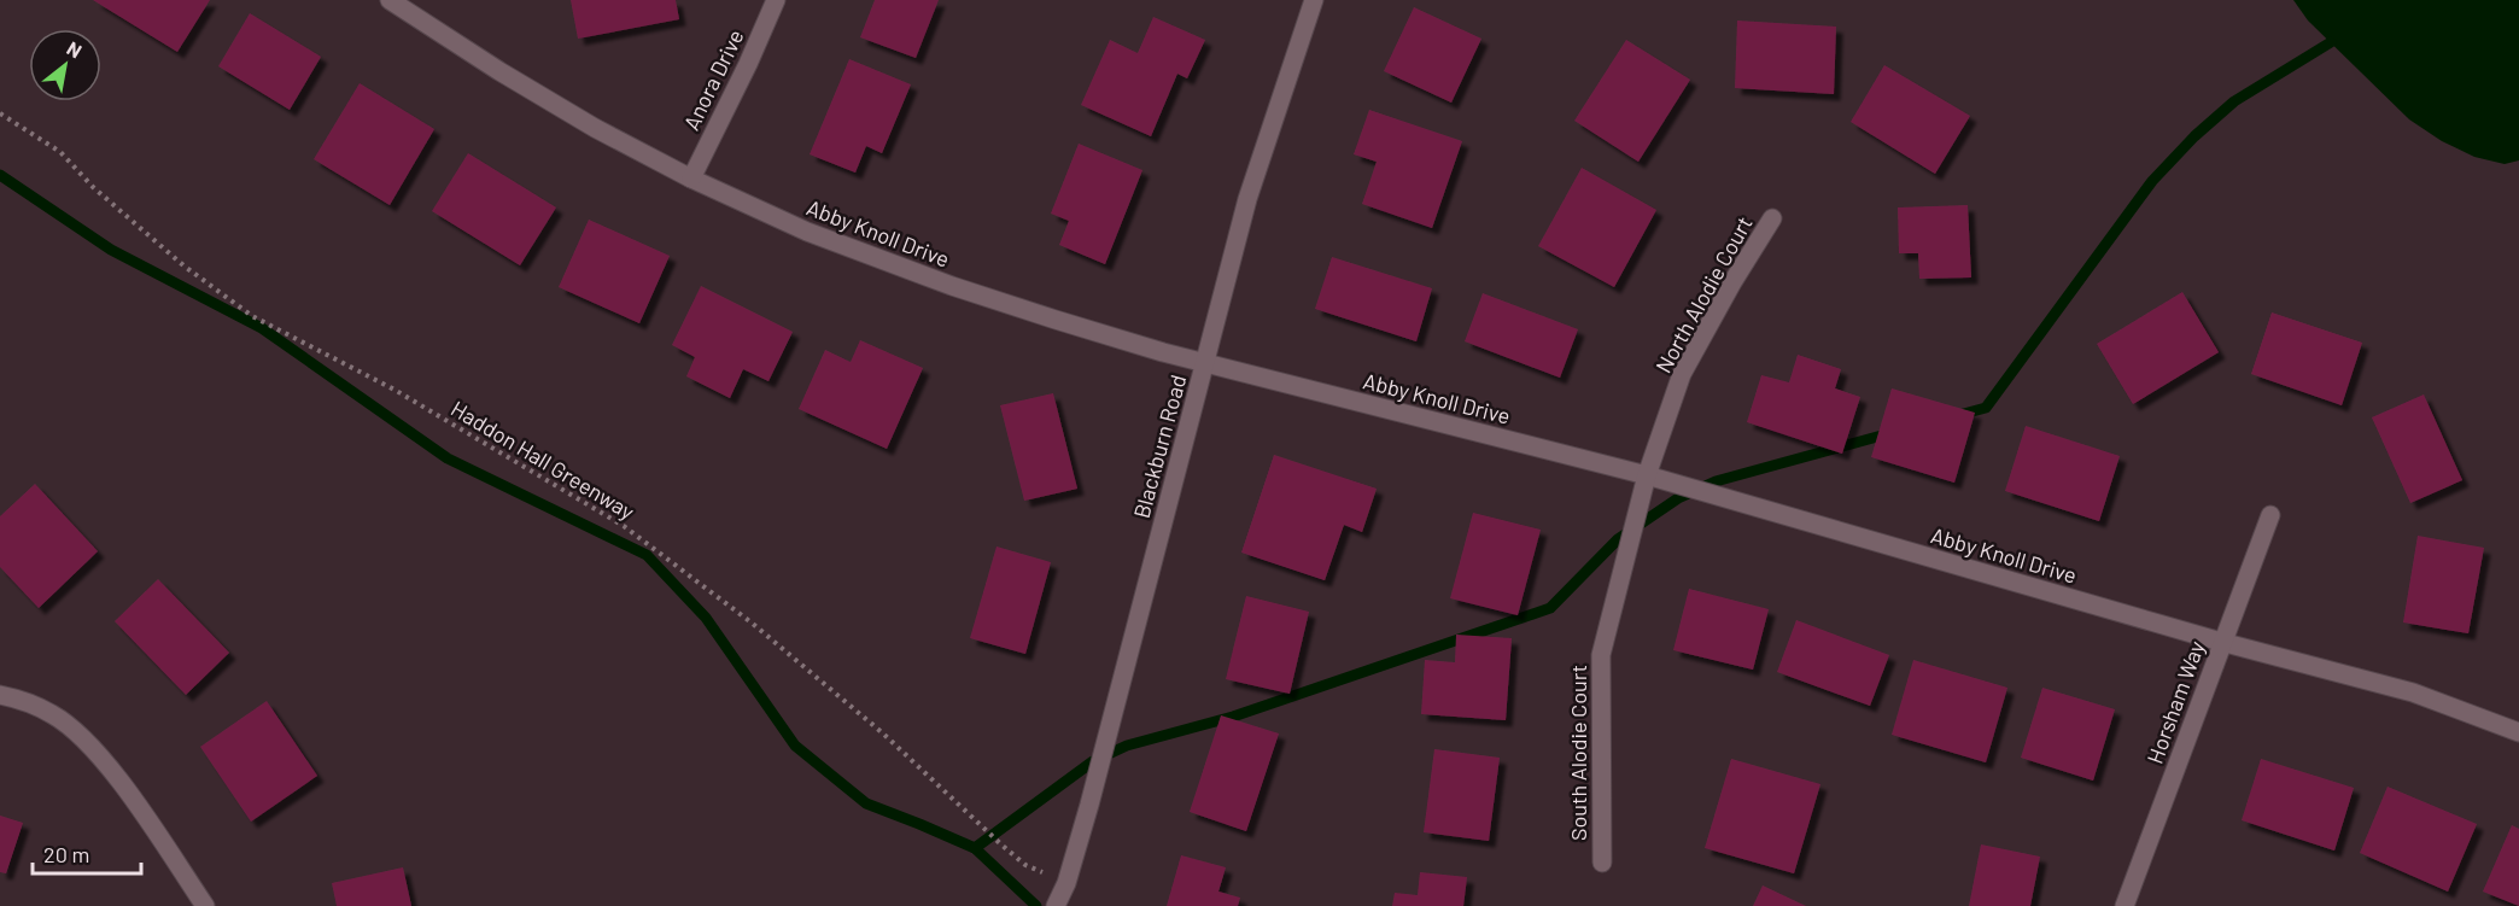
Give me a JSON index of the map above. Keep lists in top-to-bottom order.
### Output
{
  "streets": {
    "street": [
      "Anora Drive",
      "Abby Knoll Drive",
      "North Alodie Court",
      "Blackburn Road",
      "Horsham Way",
      "South Alodie Court"
    ],
    "path": ["Haddon Hall Greenway"]
  },
  "crossings": [
    ["Anora Drive", "Abby Knoll Drive"],
    ["Abby Knoll Drive", "North Alodie Court"],
    ["Abby Knoll Drive", "Blackburn Road"],
    ["Abby Knoll Drive", "Horsham Way"],
    ["Abby Knoll Drive", "South Alodie Court"],
    ["North Alodie Court", "South Alodie Court"]
  ],
  "scale_bar": "20 m",
  "north": "top right"
}
